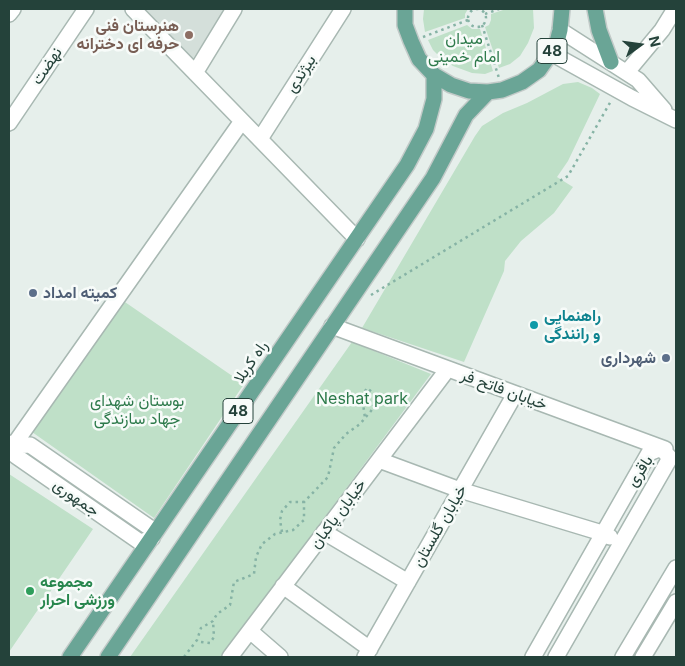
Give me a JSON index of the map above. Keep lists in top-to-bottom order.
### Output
{
  "streets": {
    "main road": ["48", "راه کربلا"],
    "street": [
      "نهضت",
      "بیژندی",
      "خیابان فاتح فر",
      "باقری",
      "جمهوری",
      "خیابان پاکبان",
      "خیابان گلستان"
    ]
  },
  "crossings": [
    ["48", "خیابان فاتح فر"],
    ["راه کربلا", "جمهوری"],
    ["خیابان فاتح فر", "باقری"],
    ["خیابان فاتح فر", "خیابان پاکبان"],
    ["خیابان فاتح فر", "خیابان گلستان"]
  ],
  "parks": ["میدان امام خمینی", "Neshat park", "بوستان شهدای جهاد سازندگی"],
  "places": [
    "هنرستان فنی حرفه ای دخترانه",
    "کمیته امداد",
    "راهنمایی و رانندگی",
    "شهرداری",
    "مجموعه ورزشی احرار"
  ],
  "north": "right"
}
